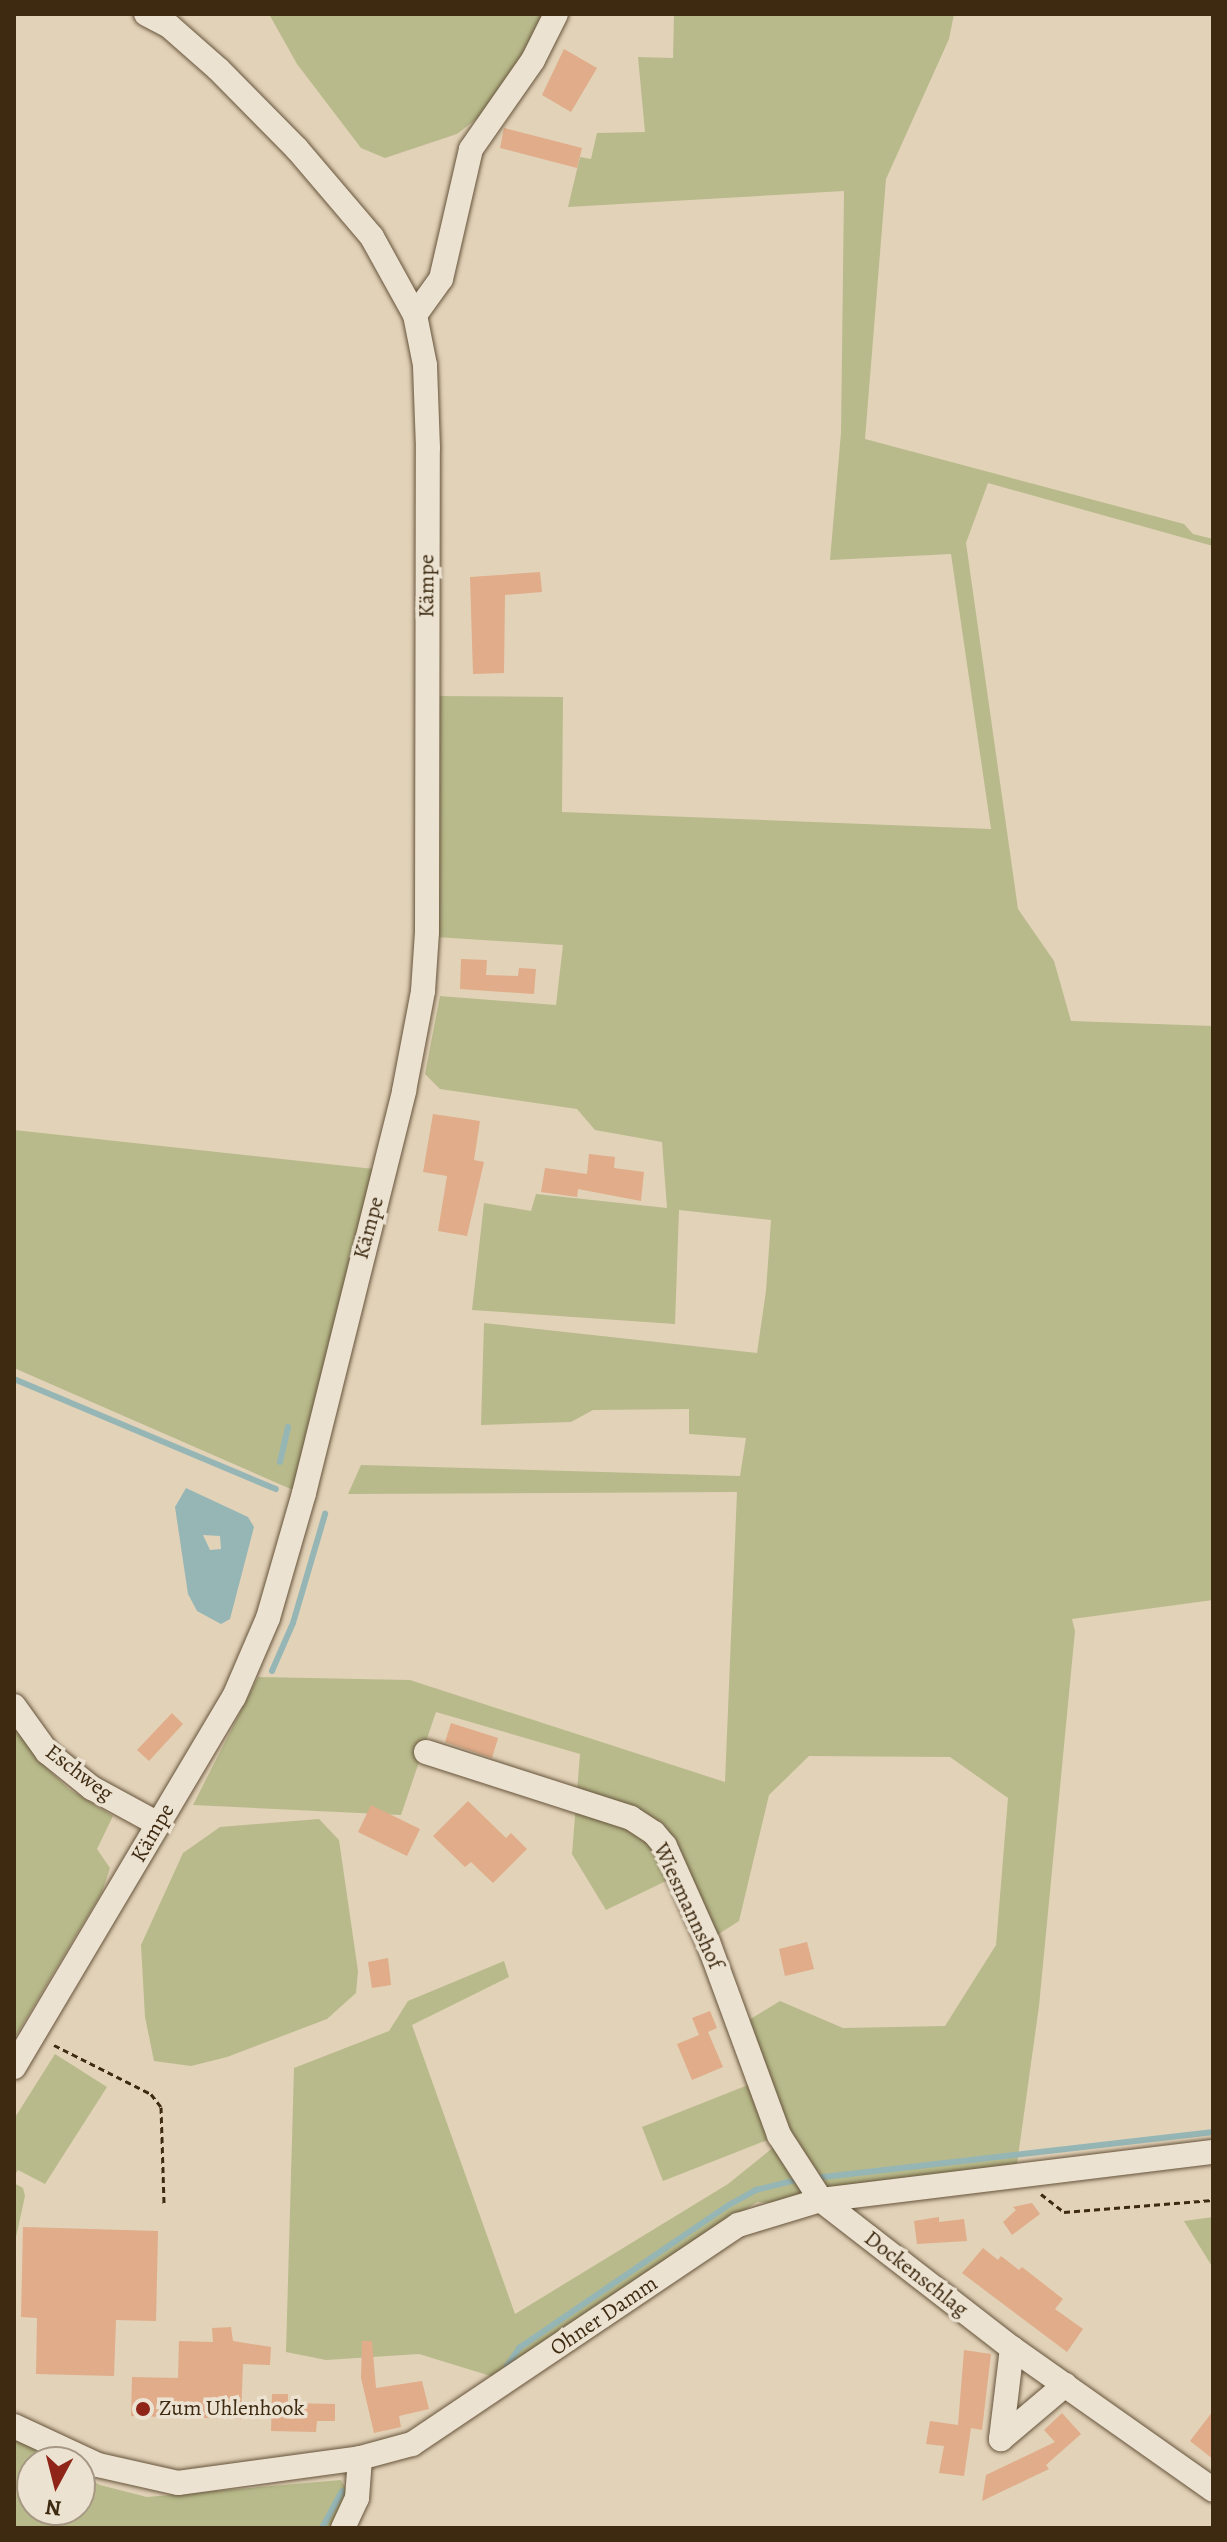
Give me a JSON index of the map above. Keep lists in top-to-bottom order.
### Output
{
  "streets": {
    "street": [
      "Kämpe",
      "Eschweg",
      "Wiesmannshof",
      "Dockenschlag",
      "Ohner Damm"
    ]
  },
  "crossings": [
    ["Kämpe", "Eschweg"],
    ["Wiesmannshof", "Dockenschlag"],
    ["Wiesmannshof", "Ohner Damm"],
    ["Dockenschlag", "Ohner Damm"]
  ],
  "places": ["Zum Uhlenhook"],
  "north": "bottom"
}
